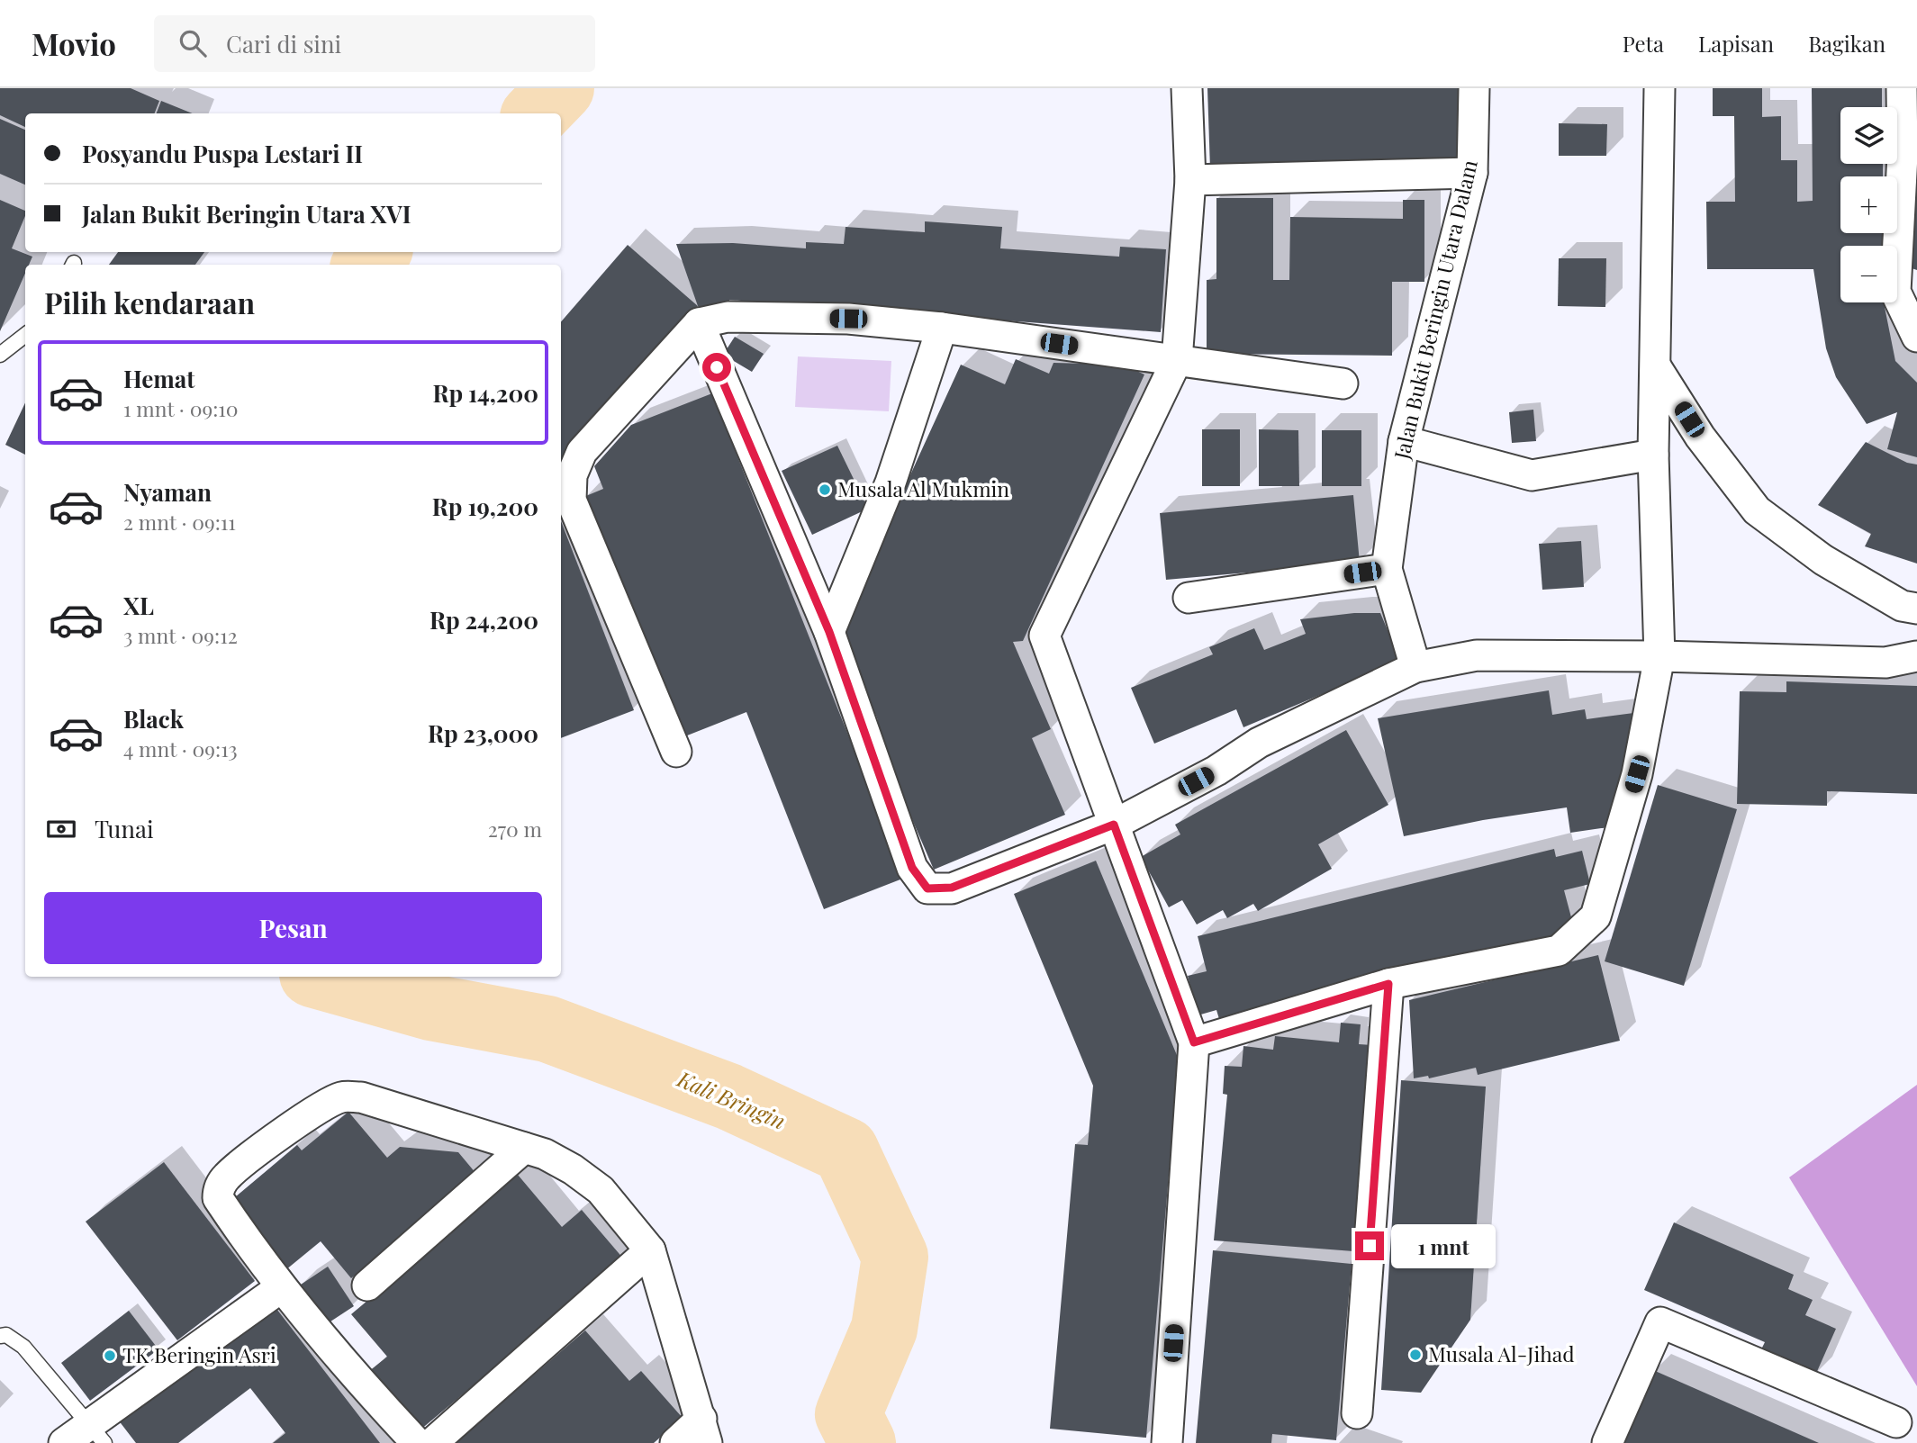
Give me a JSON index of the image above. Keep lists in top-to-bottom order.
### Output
{
  "streets": {
    "street": ["Jalan Bukit Beringin Utara Dalam"]
  },
  "water": ["Kali Bringin"],
  "places": ["Musala Al Mukmin", "Musala Al-Jihad", "TK Beringin Asri"],
  "page": {
    "header": "Movio",
    "search": "Cari di sini",
    "nav": ["Peta", "Lapisan", "Bagikan"],
    "map_buttons": ["+", "−"],
    "banner": ["Posyandu Puspa Lestari II", "Jalan Bukit Beringin Utara XVI"],
    "heading": "Pilih kendaraan",
    "list": [
      {
        "name": "Hemat",
        "note": "1 mnt · 09:10",
        "value": "Rp 14,200"
      },
      {
        "name": "Nyaman",
        "note": "2 mnt · 09:11",
        "value": "Rp 19,200"
      },
      {
        "name": "XL",
        "note": "3 mnt · 09:12",
        "value": "Rp 24,200"
      },
      {
        "name": "Black",
        "note": "4 mnt · 09:13",
        "value": "Rp 23,000"
      }
    ],
    "pay": ["Tunai", "270 m"],
    "buttons": "Pesan",
    "bubble": "1 mnt"
  }
}
